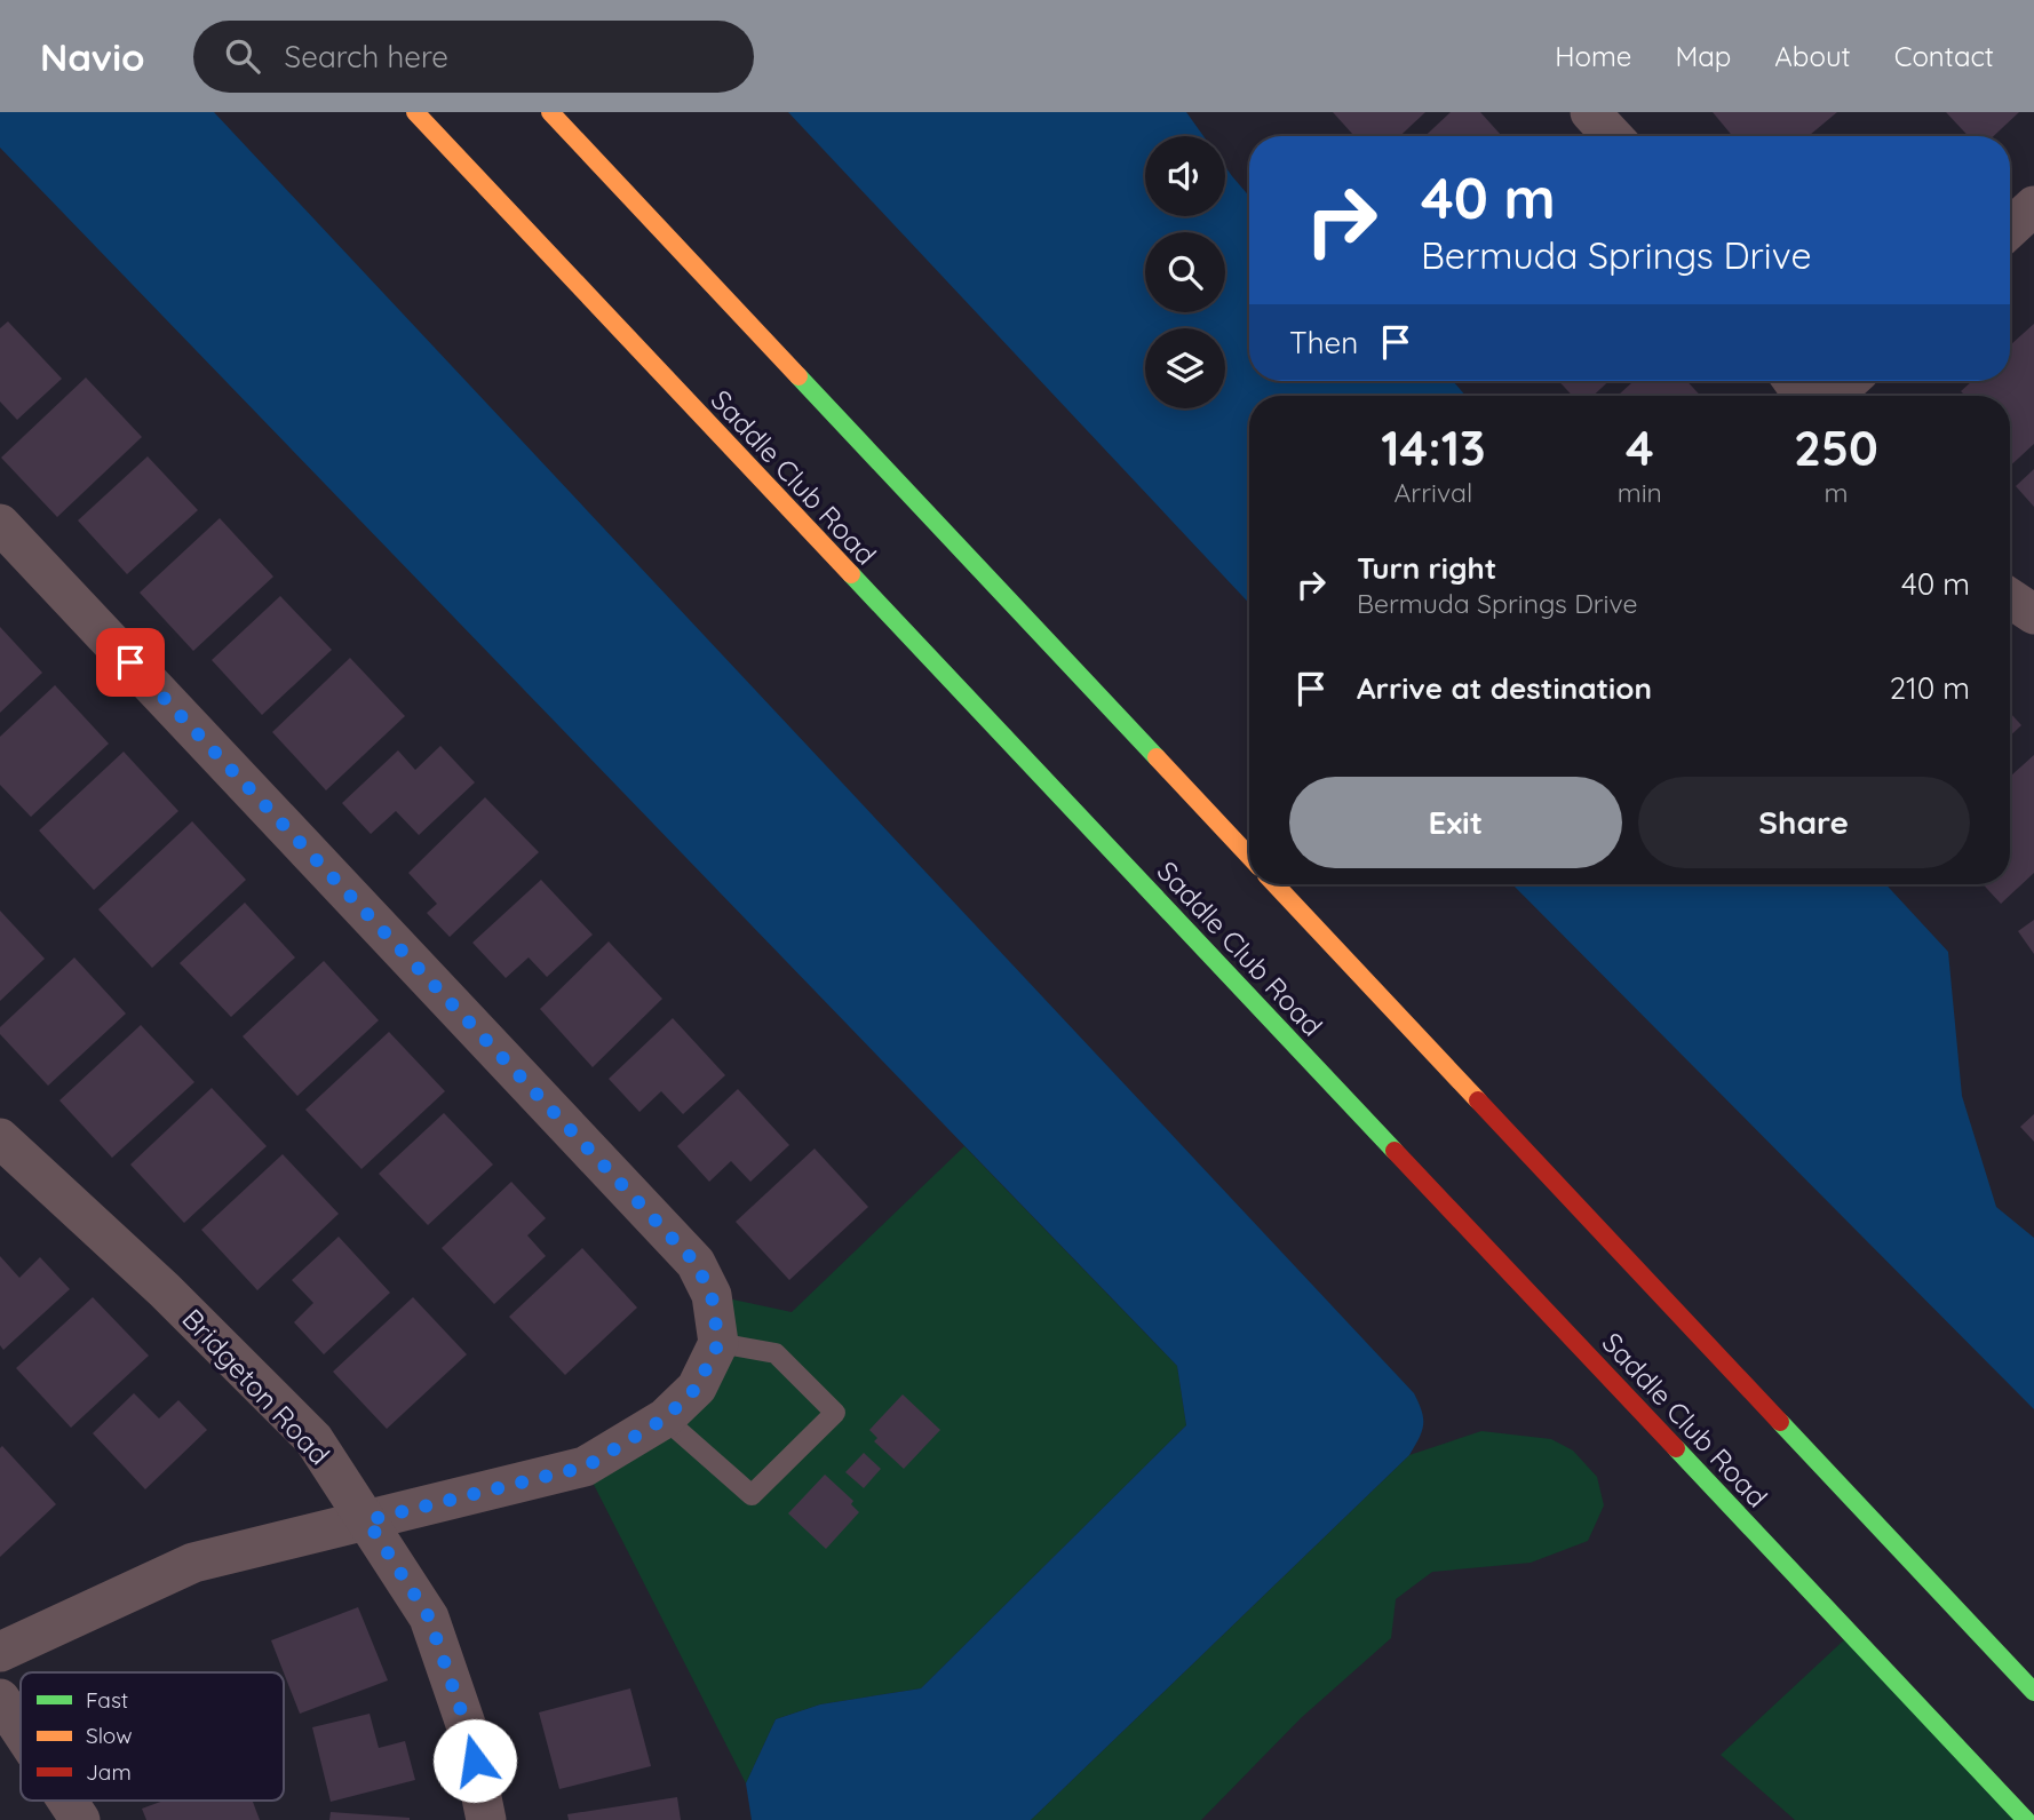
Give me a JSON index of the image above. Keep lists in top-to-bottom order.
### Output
{
  "streets": {
    "street": ["Saddle Club Road", "Bridgeton Road"]
  },
  "legend": ["Fast", "Slow", "Jam"],
  "page": {
    "header": "Navio",
    "search": "Search here",
    "nav": [
      "Home",
      "Map",
      "About",
      "Contact"
    ],
    "turn": ["40 m", "Bermuda Springs Drive"],
    "then": "Then",
    "eta": [
      "14:13",
      "Arrival",
      "4",
      "min",
      "250",
      "m"
    ],
    "list": [
      {
        "name": "Turn right",
        "note": "Bermuda Springs Drive",
        "value": "40 m"
      },
      {
        "name": "Arrive at destination",
        "value": "210 m"
      }
    ],
    "buttons": ["Exit", "Share"]
  }
}
